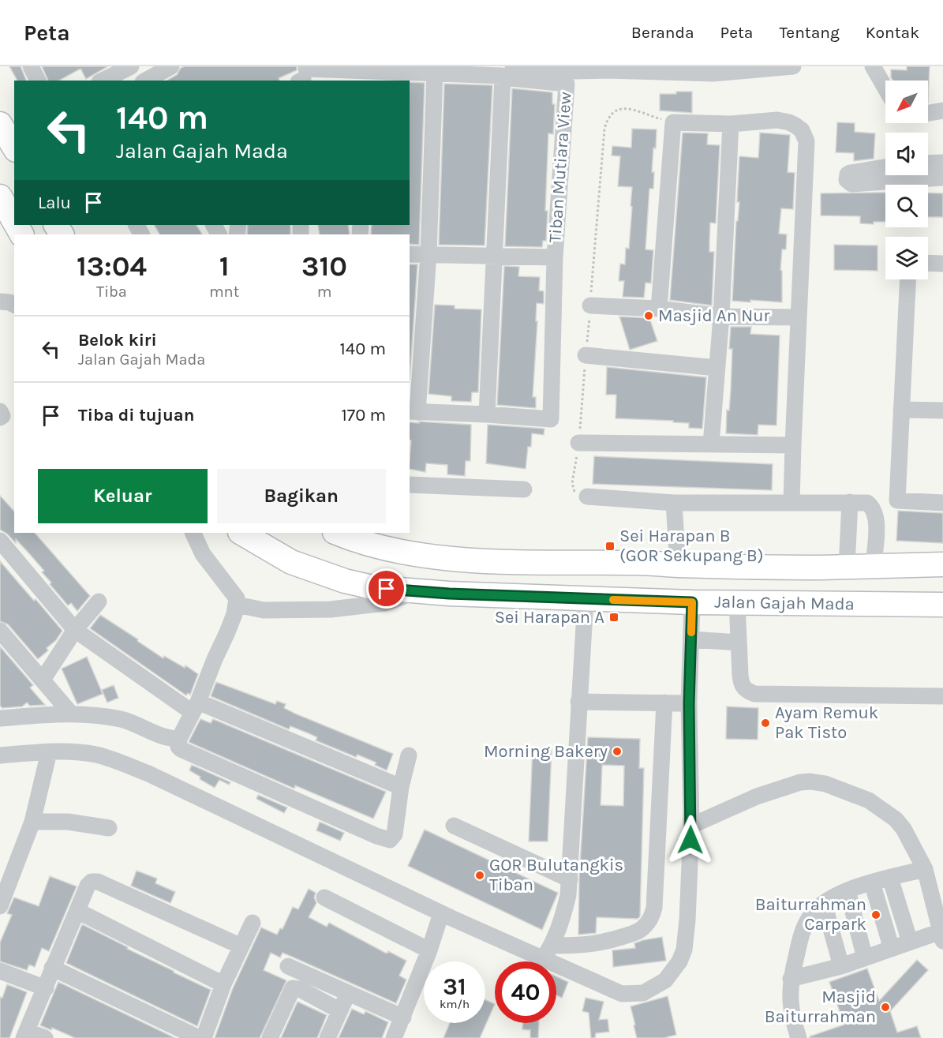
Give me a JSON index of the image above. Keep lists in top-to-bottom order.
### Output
{
  "streets": {
    "highway": ["Jalan Gajah Mada"],
    "street": ["Tiban Mutiara View"]
  },
  "places": {
    "other": [
      "Masjid An Nur",
      "Ayam Remuk Pak Tisto",
      "Morning Bakery",
      "GOR Bulutangkis Tiban",
      "Baiturrahman Carpark",
      "Masjid Baiturrahman"
    ],
    "transit": ["Sei Harapan B (GOR Sekupang B)", "Sei Harapan A"]
  },
  "north": "bottom left",
  "page": {
    "header": "Peta",
    "nav": [
      "Beranda",
      "Peta",
      "Tentang",
      "Kontak"
    ],
    "turn": ["140 m", "Jalan Gajah Mada"],
    "then": "Lalu",
    "eta": [
      "13:04",
      "Tiba",
      "1",
      "mnt",
      "310",
      "m"
    ],
    "list": [
      {
        "name": "Belok kiri",
        "note": "Jalan Gajah Mada",
        "value": "140 m"
      },
      {
        "name": "Tiba di tujuan",
        "value": "170 m"
      }
    ],
    "buttons": ["Keluar", "Bagikan"],
    "speed": "31 km/h",
    "limit": "40"
  }
}
